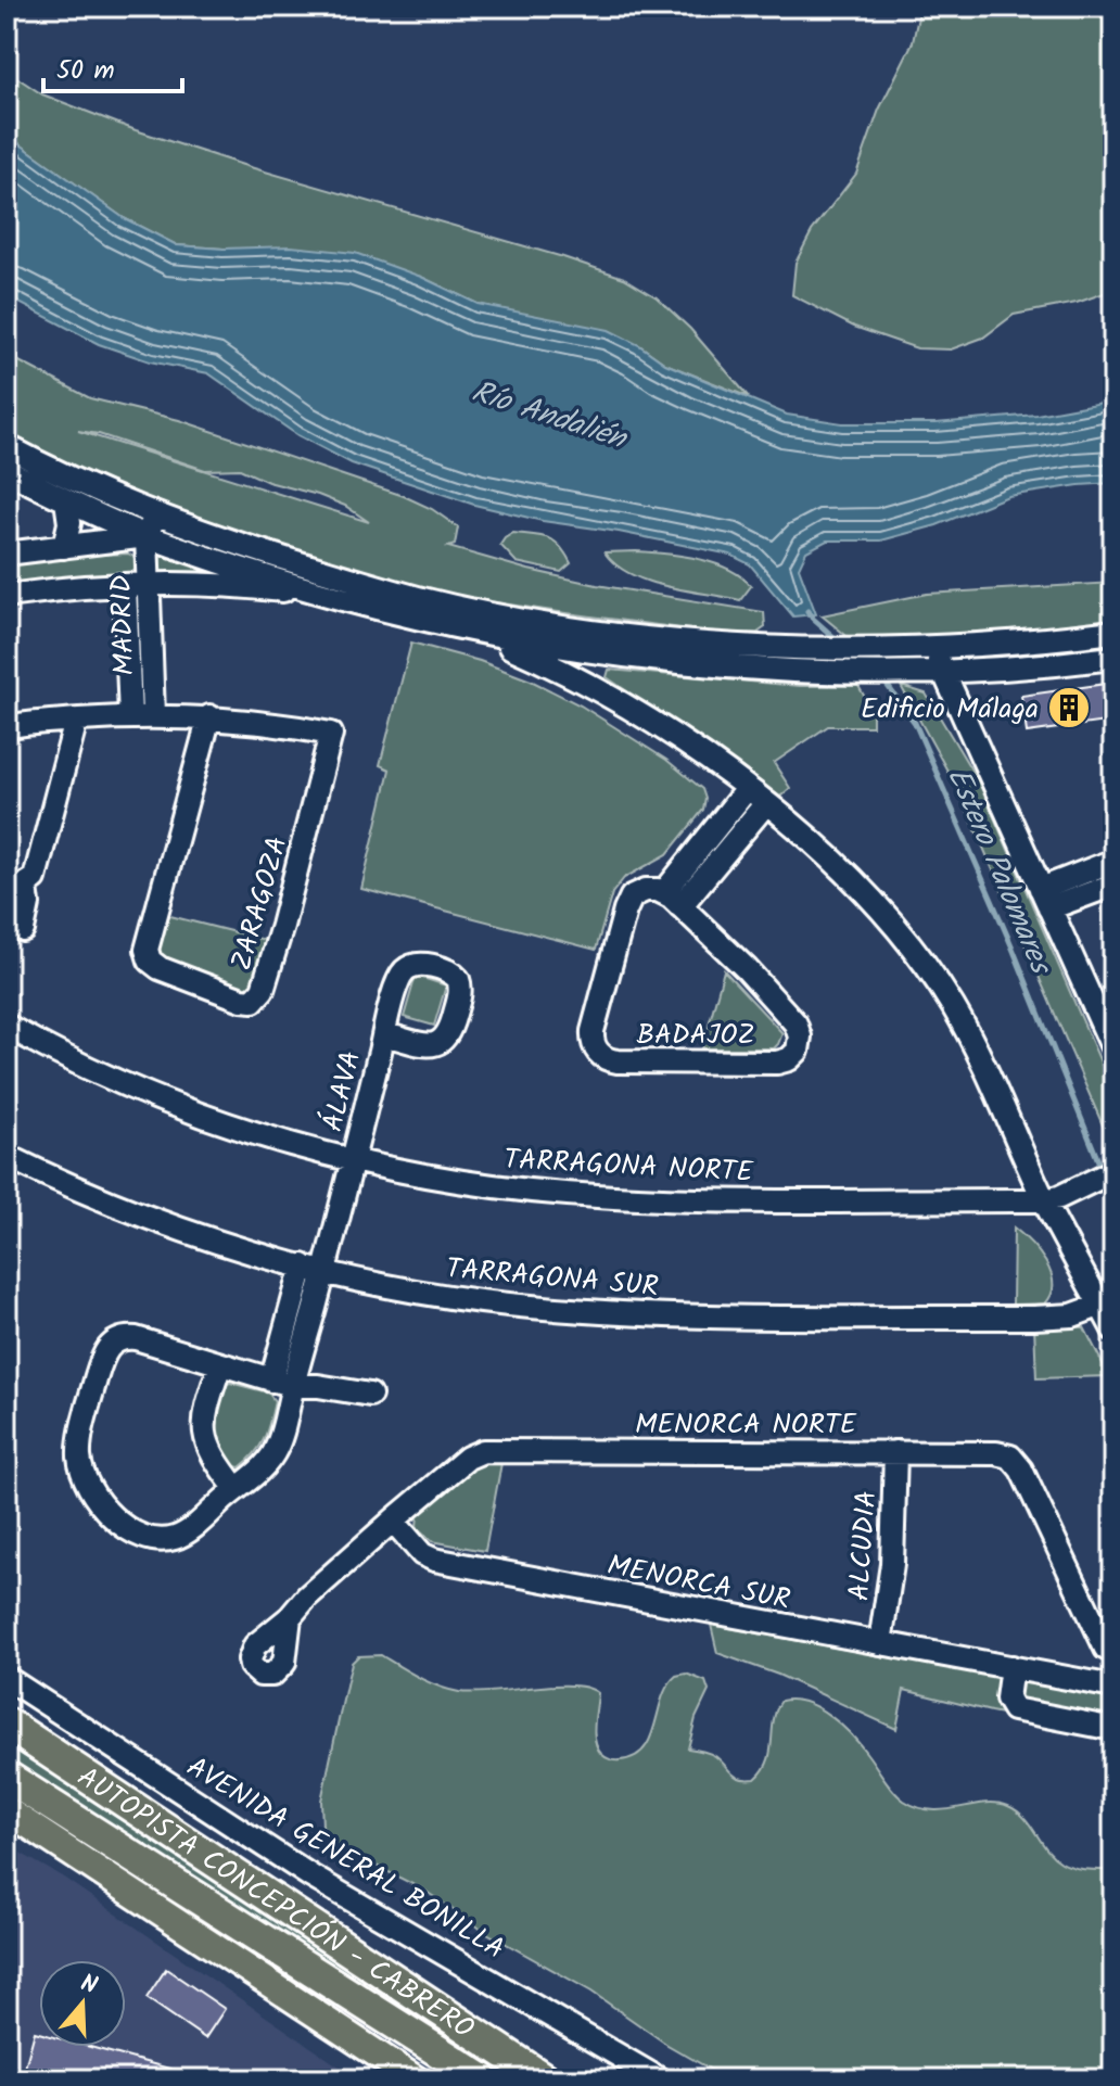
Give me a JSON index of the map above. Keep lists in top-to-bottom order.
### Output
{
  "streets": {
    "highway": ["AUTOPISTA CONCEPCIÓN - CABRERO"],
    "street": [
      "MADRID",
      "ZARAGOZA",
      "BADAJOZ",
      "ÁLAVA",
      "TARRAGONA NORTE",
      "TARRAGONA SUR",
      "MENORCA NORTE",
      "ALCUDIA",
      "MENORCA SUR",
      "AVENIDA GENERAL BONILLA"
    ]
  },
  "crossings": [
    ["MADRID", "ZARAGOZA"],
    ["ÁLAVA", "TARRAGONA NORTE"],
    ["ÁLAVA", "TARRAGONA SUR"],
    ["MENORCA NORTE", "ALCUDIA"],
    ["MENORCA NORTE", "MENORCA SUR"],
    ["ALCUDIA", "MENORCA SUR"]
  ],
  "water": ["Río Andalién", "Estero Palomares"],
  "places": {
    "building": ["Edificio Málaga"]
  },
  "scale_bar": "50 m",
  "north": "top"
}
